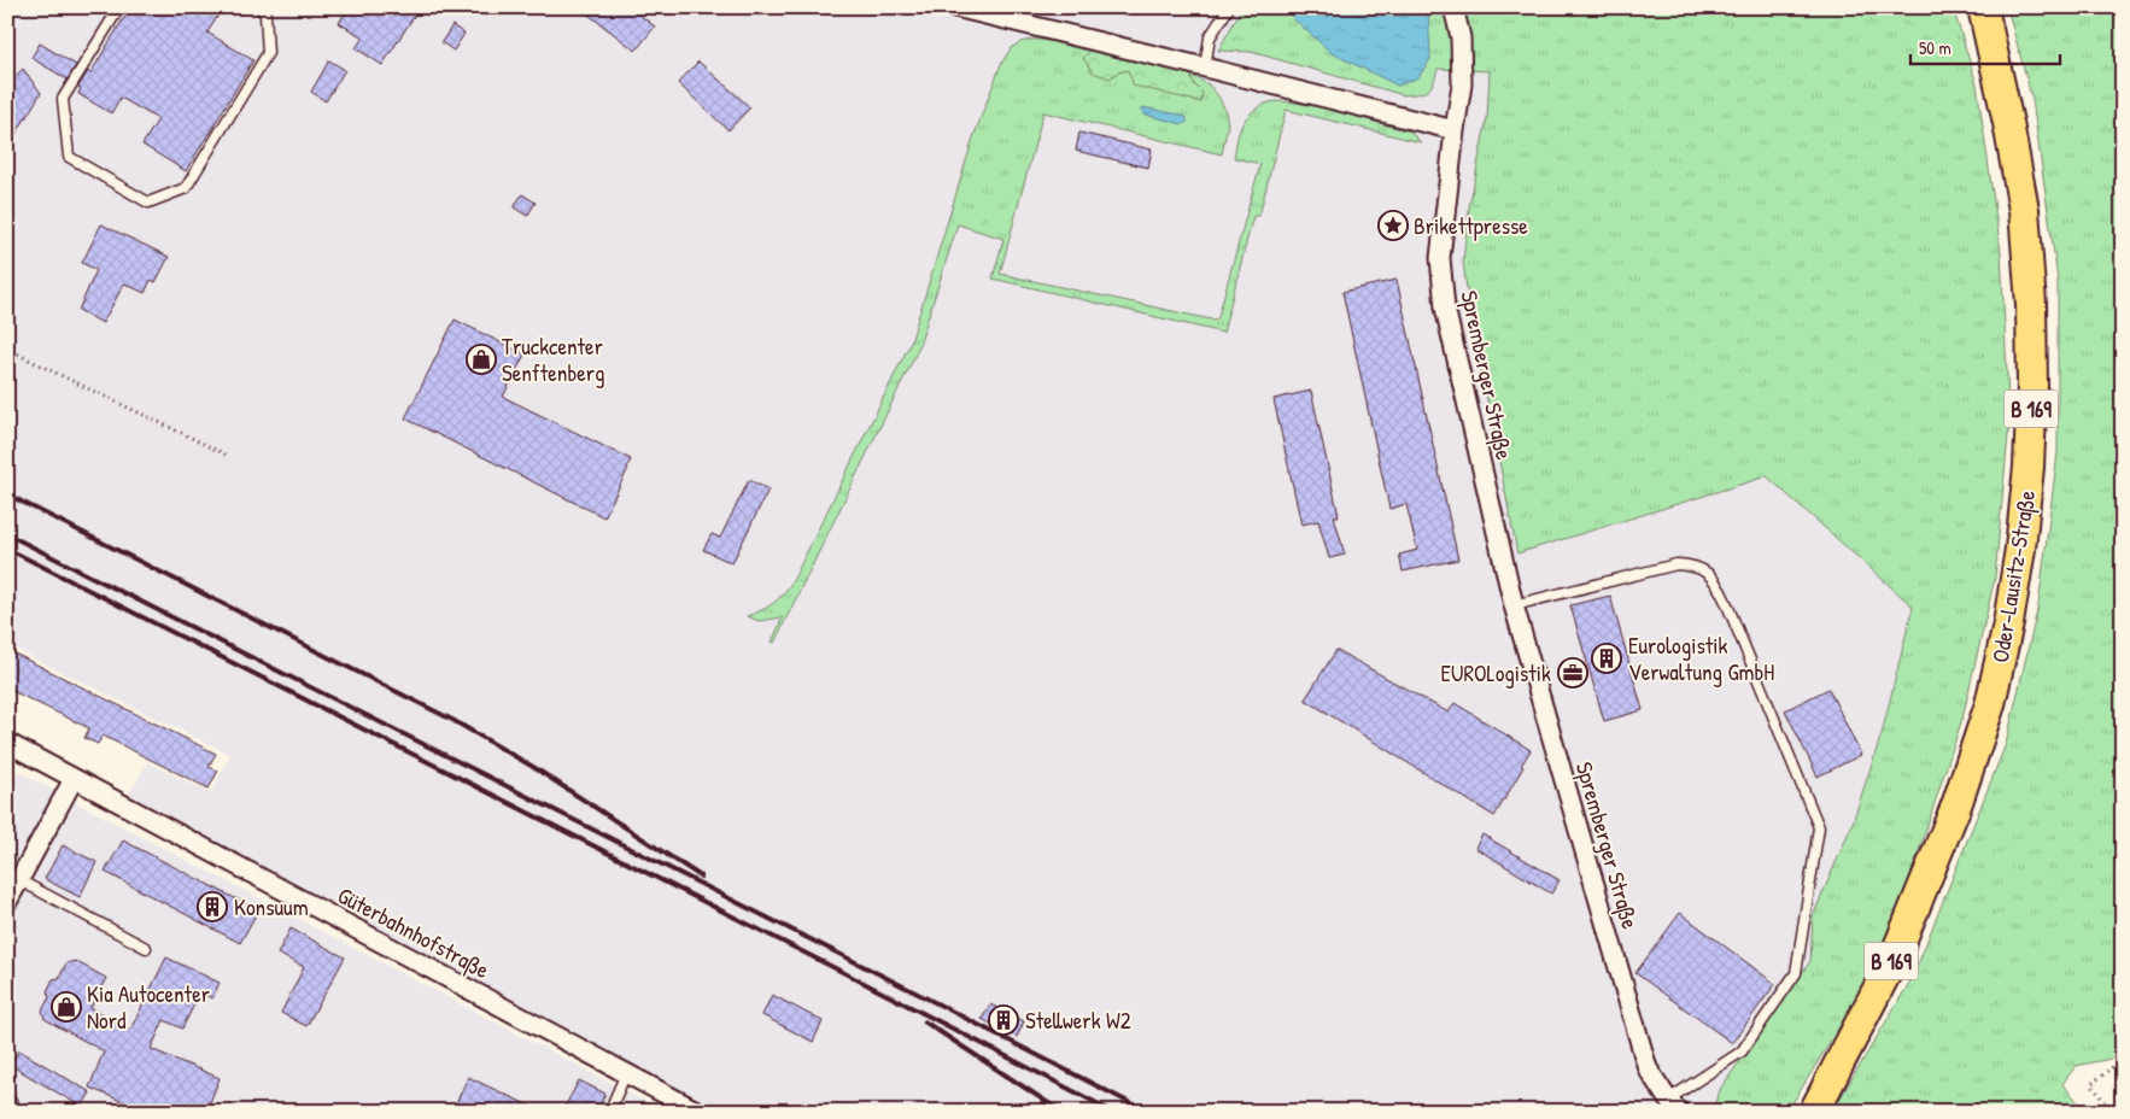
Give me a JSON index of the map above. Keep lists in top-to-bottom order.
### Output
{
  "streets": {
    "highway": ["B 169", "Oder-Lausitz-Straße"],
    "street": ["Spremberger Straße", "Güterbahnhofstraße"]
  },
  "places": {
    "place": ["Brikettpresse"],
    "shop": ["Truckcenter Senftenberg", "Kia Autocenter Nord"],
    "building": ["Eurologistik Verwaltung GmbH", "Konsuum", "Stellwerk W2"],
    "office": ["EUROLogistik"]
  },
  "scale_bar": "50 m"
}
